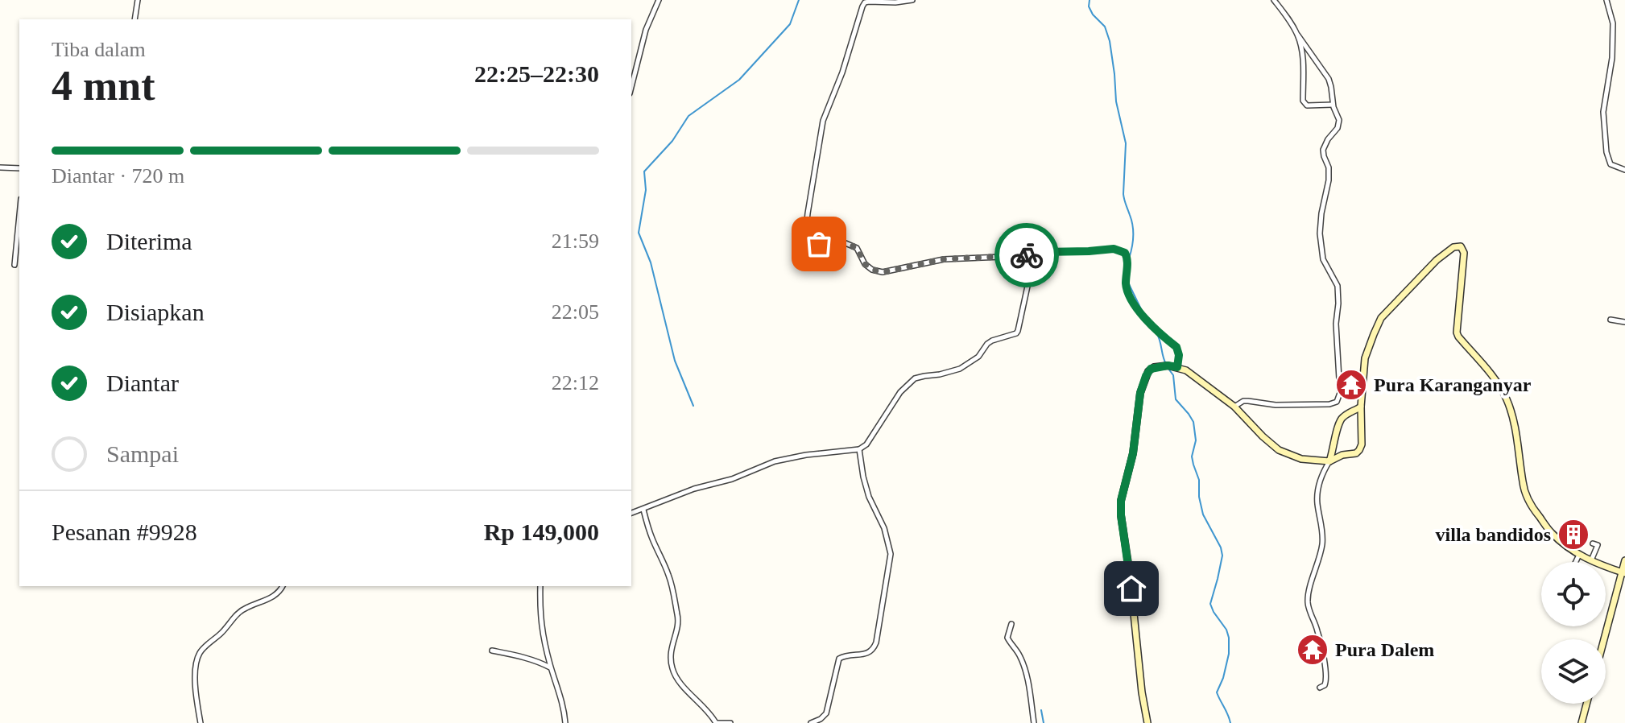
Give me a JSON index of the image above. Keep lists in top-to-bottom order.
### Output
{
  "places": {
    "temple": ["Pura Karanganyar", "Pura Dalem"],
    "building": ["villa bandidos"]
  },
  "page": {
    "heading": ["4 mnt", "Tiba dalam", "22:25–22:30"],
    "panel": ["Pesanan #9928", "Rp 149,000"],
    "bar": "Diantar · 720 m",
    "list": [
      ["Diterima", "21:59"],
      ["Disiapkan", "22:05"],
      ["Diantar", "22:12"],
      "Sampai"
    ]
  }
}
